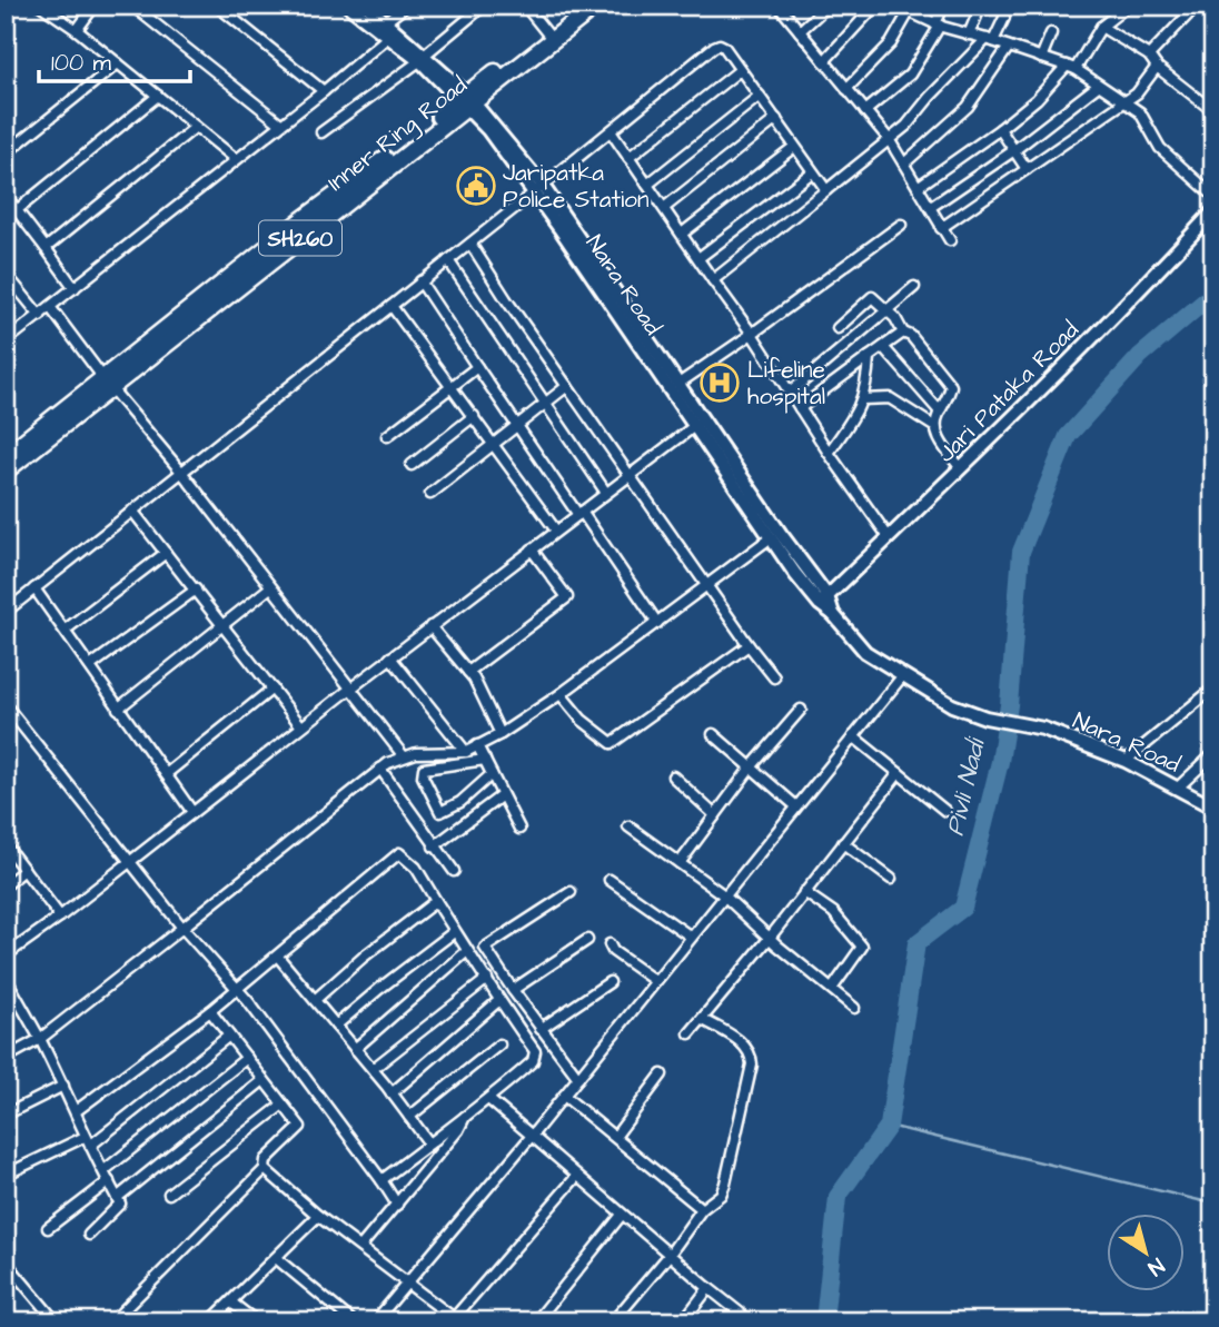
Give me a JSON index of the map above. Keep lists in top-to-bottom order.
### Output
{
  "streets": {
    "highway": ["Inner Ring Road"],
    "main road": ["Nara Road", "Jari Pataka Road"]
  },
  "crossings": [
    ["Inner Ring Road", "Nara Road"],
    ["Nara Road", "Jari Pataka Road"]
  ],
  "water": ["Pivli Nadi"],
  "places": {
    "public building": ["Jaripatka Police Station"],
    "hospital": ["Lifeline hospital"]
  },
  "scale_bar": "100 m",
  "north": "bottom right"
}
